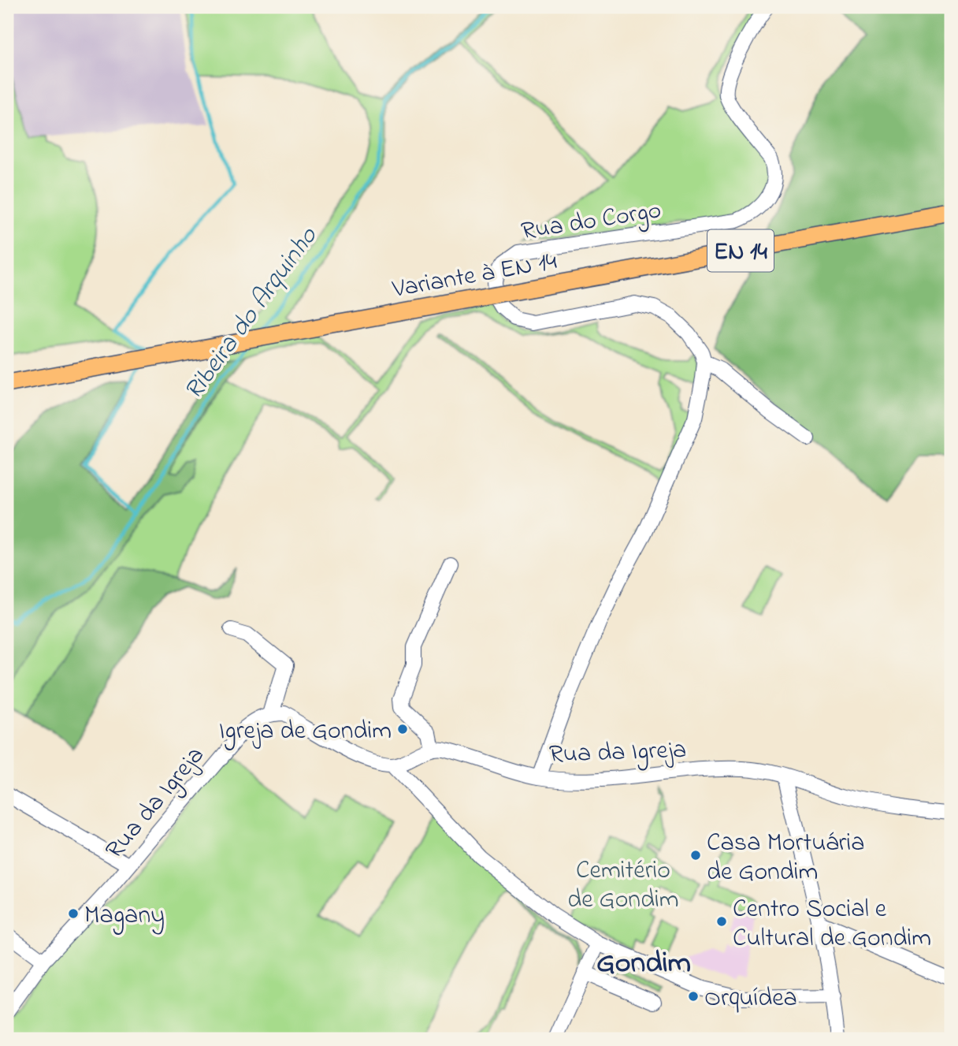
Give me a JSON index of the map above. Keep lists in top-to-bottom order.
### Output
{
  "streets": {
    "main road": ["EN 14", "Variante à EN 14"],
    "street": ["Rua do Corgo", "Rua da Igreja"]
  },
  "districts": ["Gondim"],
  "water": ["Ribeira do Arquinho"],
  "parks": ["Cemitério de Gondim"],
  "places": [
    "Igreja de Gondim",
    "Casa Mortuária de Gondim",
    "Magany",
    "Centro Social e Cultural de Gondim",
    "Orquídea"
  ]
}
